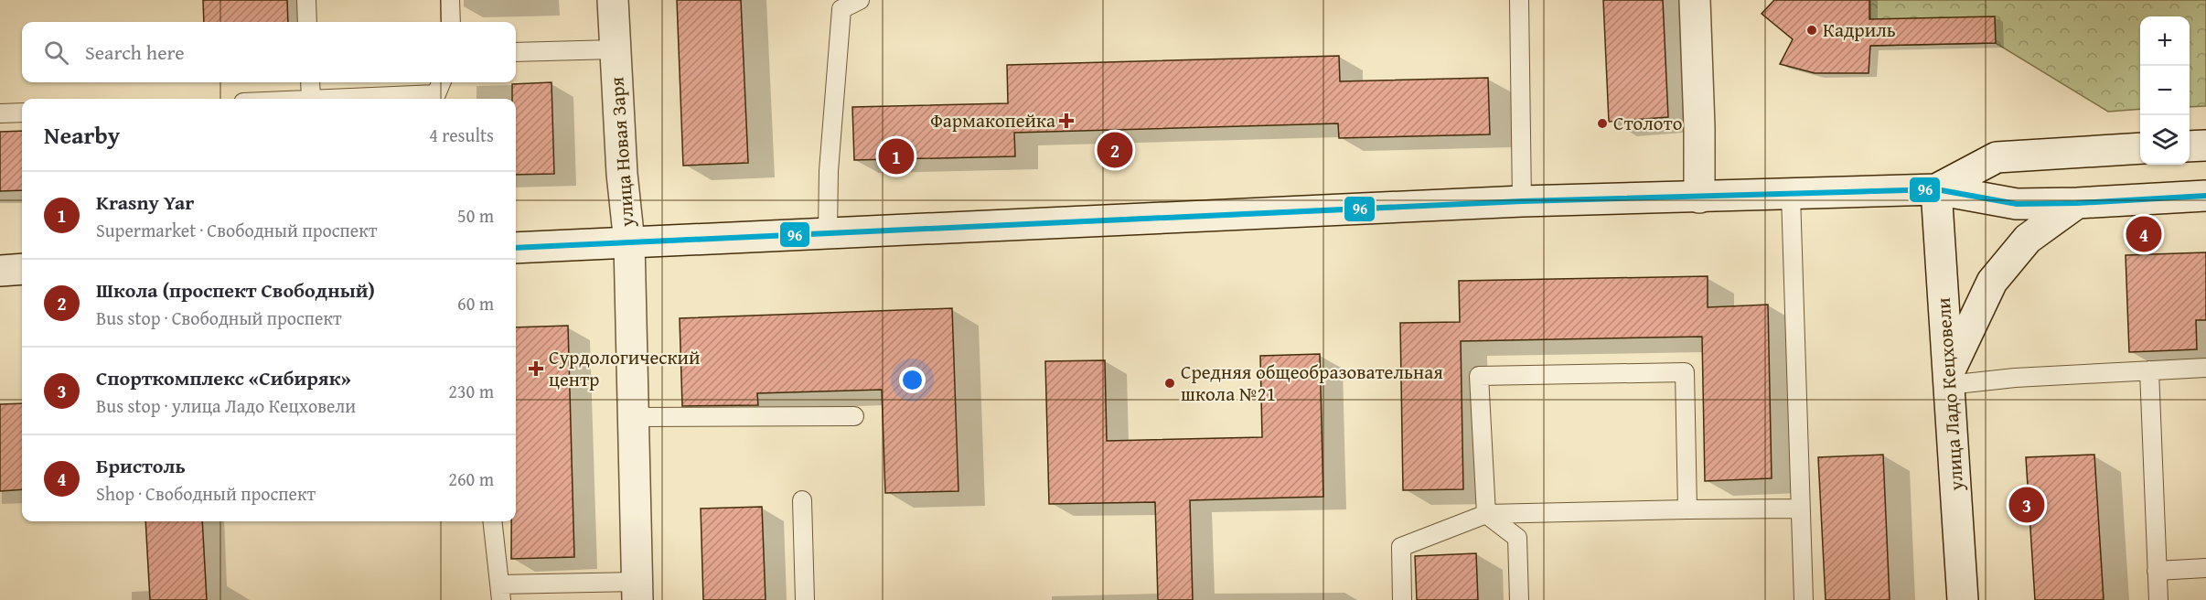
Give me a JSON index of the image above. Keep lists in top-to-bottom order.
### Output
{
  "streets": {
    "main road": ["улица Новая Заря", "улица Ладо Кецховели"]
  },
  "places": {
    "other": ["Кадриль", "Столото", "Средняя общеобразовательная школа №21"],
    "health": ["Фармакопейка", "Сурдологический центр"]
  },
  "lines": ["transit line 96"],
  "page": {
    "map_buttons": ["+", "−"],
    "search": "Search here",
    "heading": ["Nearby", "4 results"],
    "pins": [
      "2",
      "1",
      "4",
      "3"
    ],
    "list": [
      {
        "mark": "1",
        "name": "Krasny Yar",
        "note": "Supermarket · Свободный проспект",
        "value": "50 m"
      },
      {
        "mark": "2",
        "name": "Школа (проспект Свободный)",
        "note": "Bus stop · Свободный проспект",
        "value": "60 m"
      },
      {
        "mark": "3",
        "name": "Спорткомплекс «Сибиряк»",
        "note": "Bus stop · улица Ладо Кецховели",
        "value": "230 m"
      },
      {
        "mark": "4",
        "name": "Бристоль",
        "note": "Shop · Свободный проспект",
        "value": "260 m"
      }
    ]
  }
}
